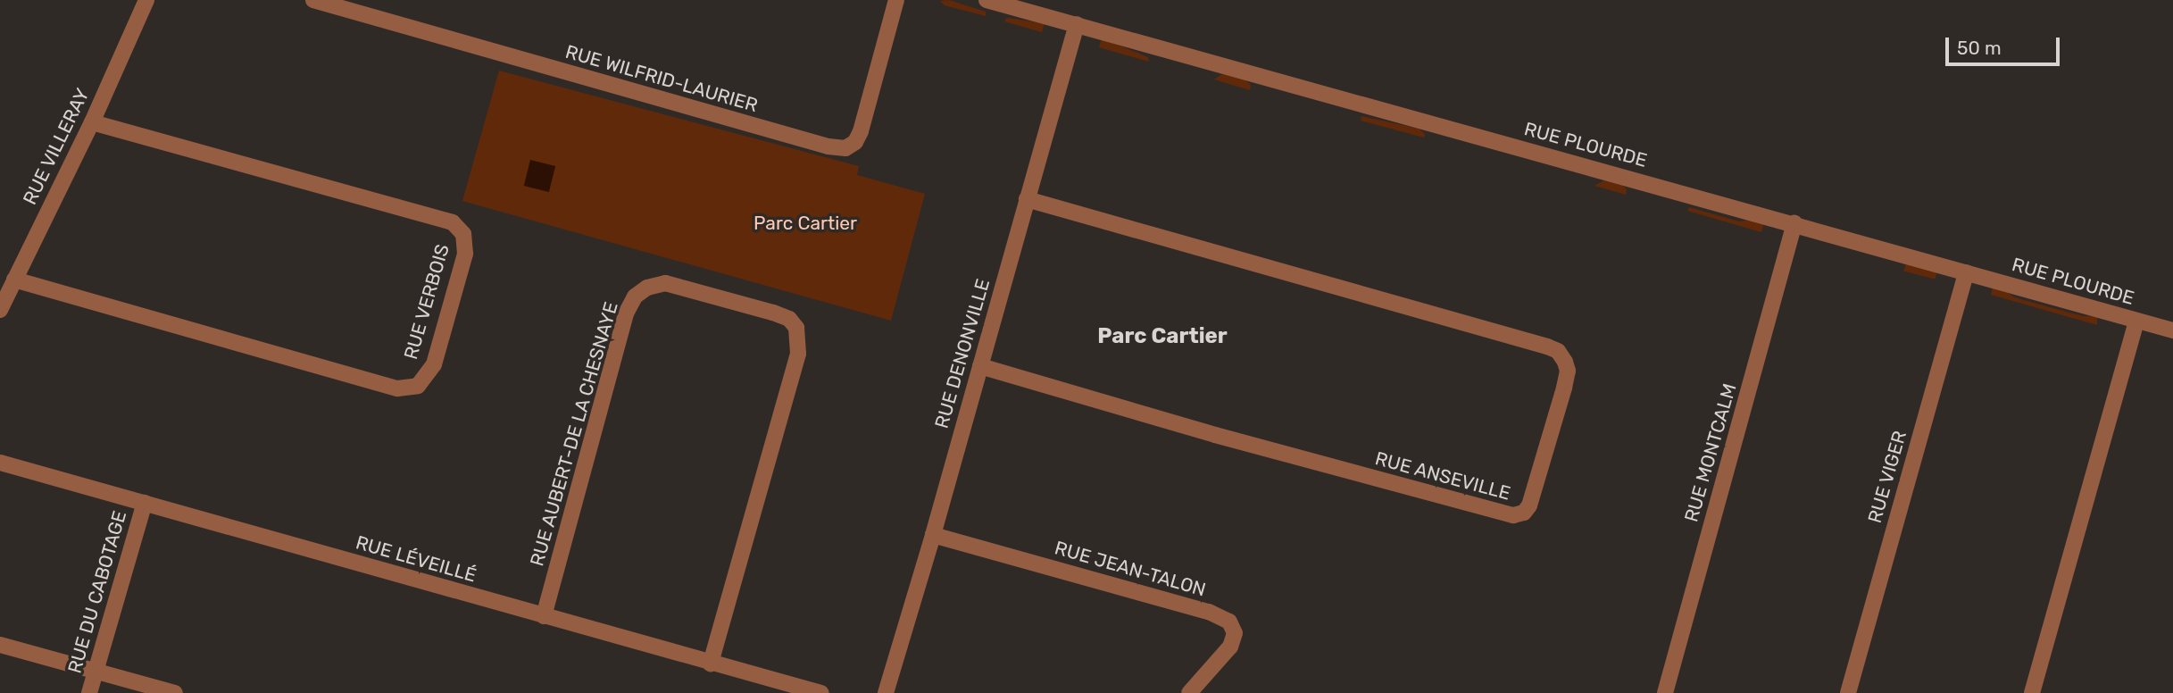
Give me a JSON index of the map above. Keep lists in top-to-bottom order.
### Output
{
  "streets": {
    "street": [
      "RUE WILFRID-LAURIER",
      "RUE PLOURDE",
      "RUE VILLERAY",
      "RUE VERBOIS",
      "RUE DENONVILLE",
      "RUE AUBERT-DE LA CHESNAYE",
      "RUE MONTCALM",
      "RUE ANSEVILLE",
      "RUE VIGER",
      "RUE LÉVEILLÉ",
      "RUE JEAN-TALON",
      "RUE DU CABOTAGE"
    ]
  },
  "crossings": [
    ["RUE PLOURDE", "RUE DENONVILLE"],
    ["RUE PLOURDE", "RUE MONTCALM"],
    ["RUE PLOURDE", "RUE VIGER"],
    ["RUE VILLERAY", "RUE VERBOIS"],
    ["RUE DENONVILLE", "RUE ANSEVILLE"],
    ["RUE DENONVILLE", "RUE JEAN-TALON"],
    ["RUE AUBERT-DE LA CHESNAYE", "RUE LÉVEILLÉ"],
    ["RUE LÉVEILLÉ", "RUE DU CABOTAGE"]
  ],
  "districts": ["Parc Cartier"],
  "parks": ["Parc Cartier"],
  "scale_bar": "50 m"
}
